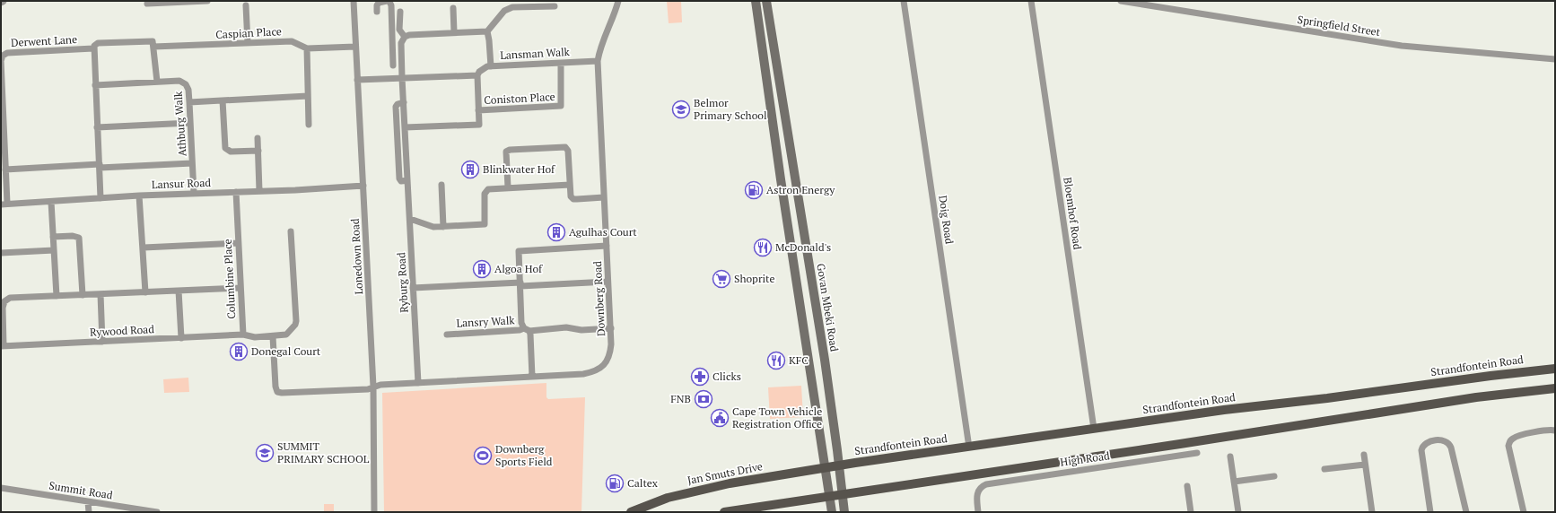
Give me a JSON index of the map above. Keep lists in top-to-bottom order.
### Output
{
  "streets": {
    "main road": ["Govan Mbeki Road", "Strandfontein Road", "Jan Smuts Drive"],
    "street": [
      "Springfield Street",
      "Caspian Place",
      "Derwent Lane",
      "Lansman Walk",
      "Coniston Place",
      "Athburg Walk",
      "Lansur Road",
      "Bloemhof Road",
      "Doig Road",
      "Lonedown Road",
      "Columbine Place",
      "Ryburg Road",
      "Downberg Road",
      "Lansry Walk",
      "Rywood Road",
      "High Road",
      "Summit Road"
    ]
  },
  "crossings": [
    ["Derwent Lane", "Lansur Road"],
    ["Lansman Walk", "Coniston Place"],
    ["Lansman Walk", "Downberg Road"],
    ["Coniston Place", "Ryburg Road"],
    ["Athburg Walk", "Lansur Road"],
    ["Lansur Road", "Lonedown Road"],
    ["Lansur Road", "Columbine Place"],
    ["Bloemhof Road", "Strandfontein Road"],
    ["Lonedown Road", "Downberg Road"],
    ["Columbine Place", "Rywood Road"],
    ["Ryburg Road", "Downberg Road"],
    ["Downberg Road", "Lansry Walk"],
    ["Govan Mbeki Road", "Strandfontein Road"],
    ["Strandfontein Road", "Jan Smuts Drive"]
  ],
  "places": {
    "school or university": ["Belmor Primary School", "SUMMIT PRIMARY SCHOOL"],
    "building": [
      "Blinkwater Hof",
      "Agulhas Court",
      "Algoa Hof",
      "Donegal Court"
    ],
    "fuel station": ["Astron Energy", "Caltex"],
    "restaurant": ["McDonald's", "KFC"],
    "supermarket": ["Shoprite"],
    "pharmacy": ["Clicks"],
    "bank": ["FNB"],
    "public building": ["Cape Town Vehicle Registration Office"],
    "sports": ["Downberg Sports Field"]
  }
}
